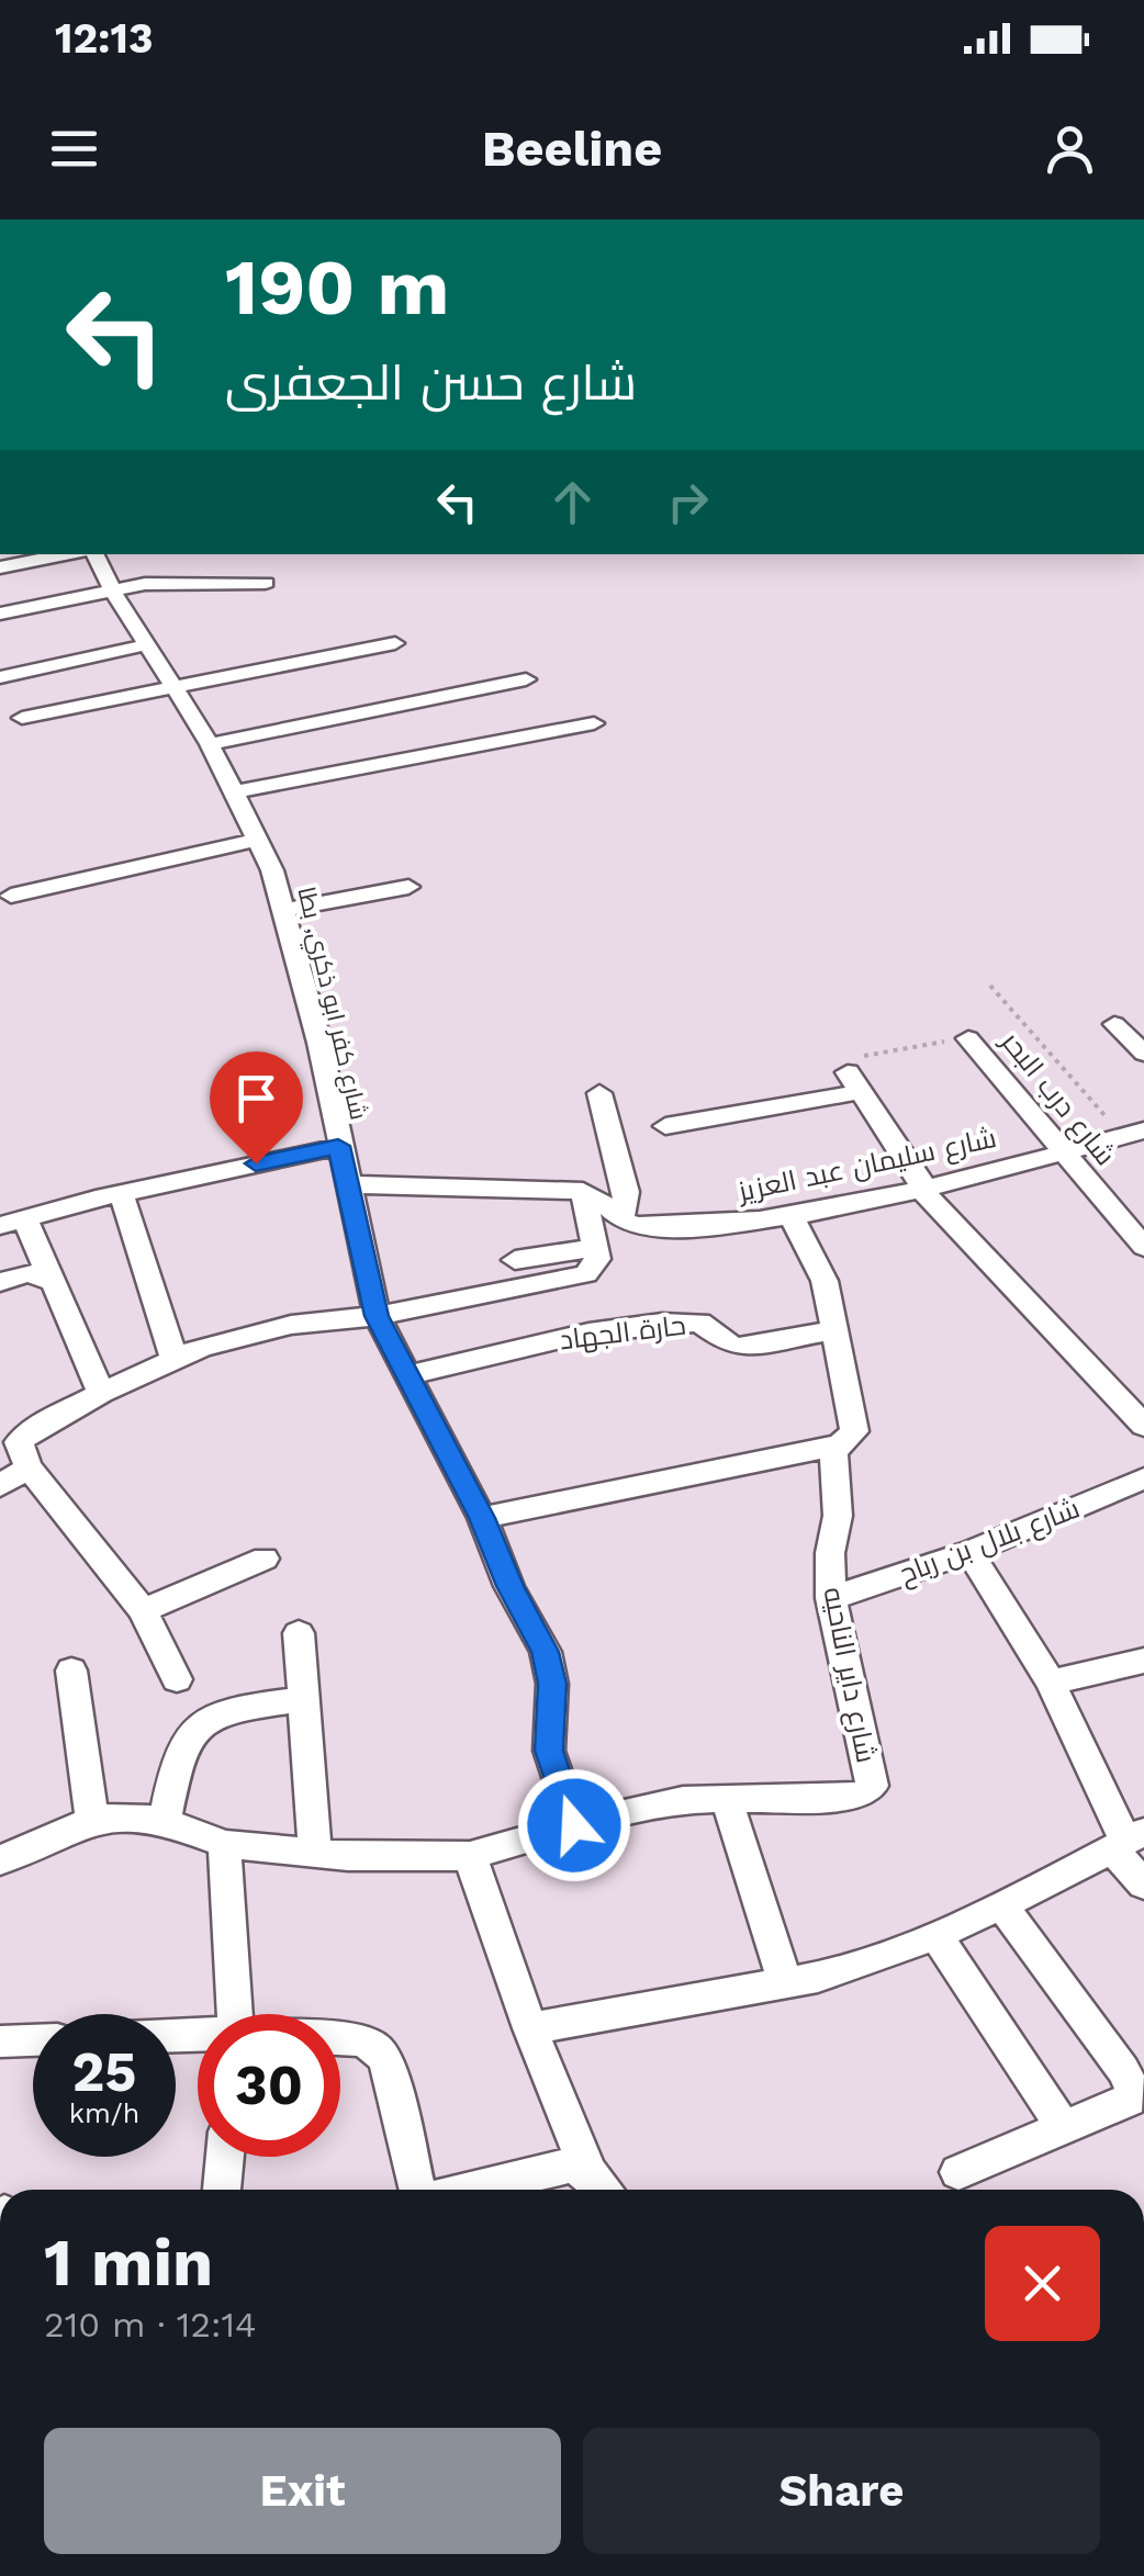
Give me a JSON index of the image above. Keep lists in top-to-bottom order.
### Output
{
  "streets": {
    "street": [
      "شارع كفر ابو ذكري, بطا",
      "شارع درب البحر",
      "شارع سليمان عبد العزيز",
      "حارة الجهاد",
      "شارع بلال بن رباح",
      "شارع داير الناحيه"
    ]
  },
  "crossings": [
    ["شارع درب البحر", "شارع سليمان عبد العزيز"],
    ["شارع سليمان عبد العزيز", "شارع داير الناحيه"],
    ["حارة الجهاد", "شارع داير الناحيه"],
    ["شارع بلال بن رباح", "شارع داير الناحيه"]
  ],
  "page": {
    "status": "12:13",
    "header": "Beeline",
    "turn": ["190 m", "شارع حسن الجعفرى"],
    "speed": "25 km/h",
    "limit": "30",
    "heading": ["1 min", "210 m · 12:14"],
    "buttons": ["Exit", "Share"]
  }
}
